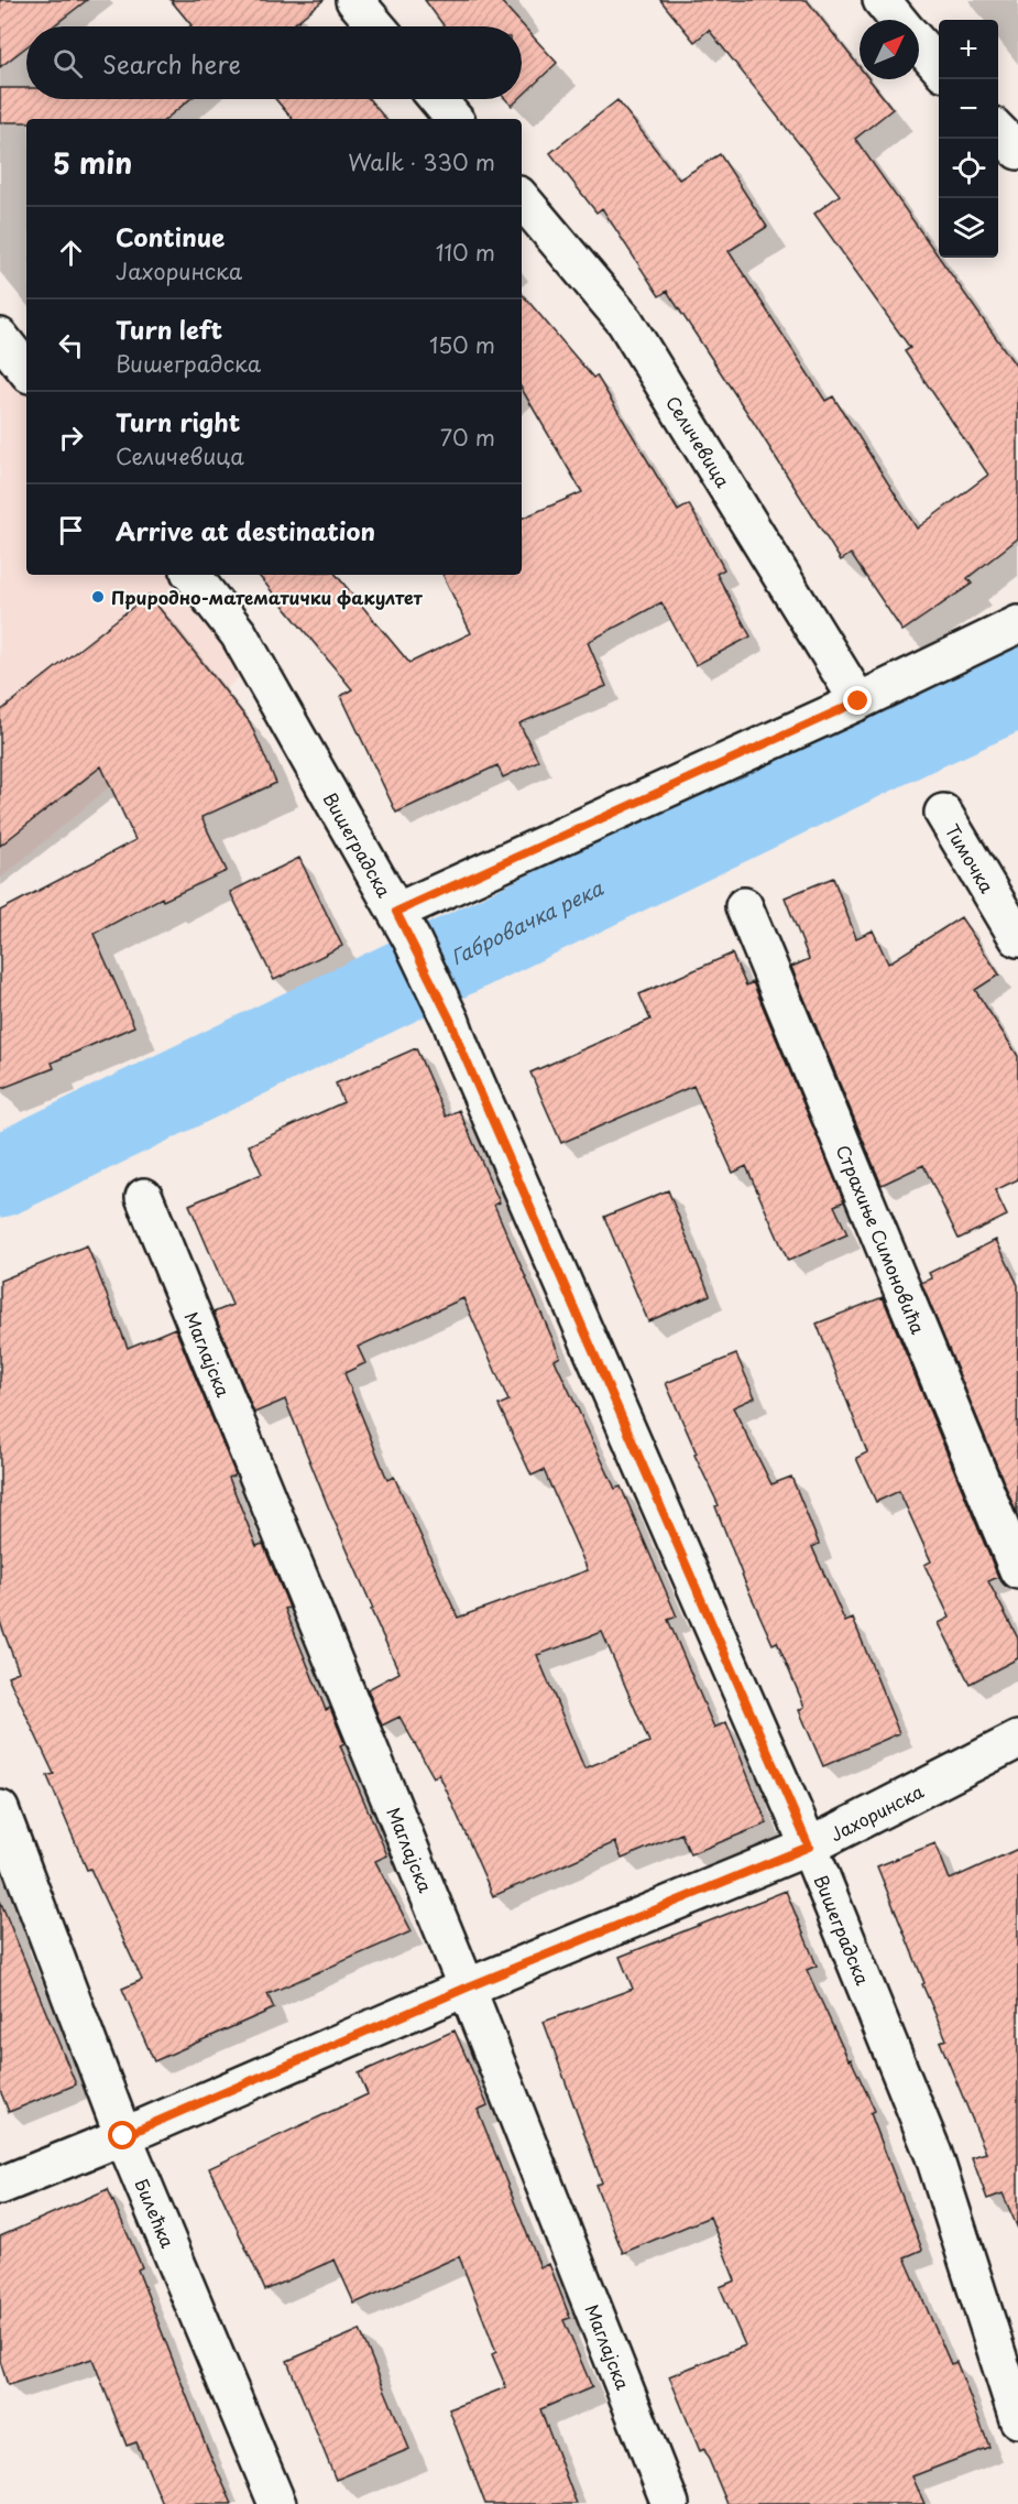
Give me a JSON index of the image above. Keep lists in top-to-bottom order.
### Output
{
  "streets": {
    "street": [
      "Селичевица",
      "Вишеградска",
      "Тимочка",
      "Страхиње Симоновића",
      "Маглајска",
      "Јахоринска",
      "Билећка"
    ]
  },
  "crossings": [
    ["Вишеградска", "Јахоринска"],
    ["Маглајска", "Јахоринска"],
    ["Јахоринска", "Билећка"]
  ],
  "water": ["Габровачка река"],
  "places": ["Природно-математички факултет"],
  "north": "top right",
  "page": {
    "map_buttons": ["+", "−"],
    "search": "Search here",
    "heading": ["5 min", "Walk · 330 m"],
    "list": [
      ["Continue", "Јахоринска", "110 m"],
      ["Turn left", "Вишеградска", "150 m"],
      ["Turn right", "Селичевица", "70 m"],
      "Arrive at destination"
    ]
  }
}
